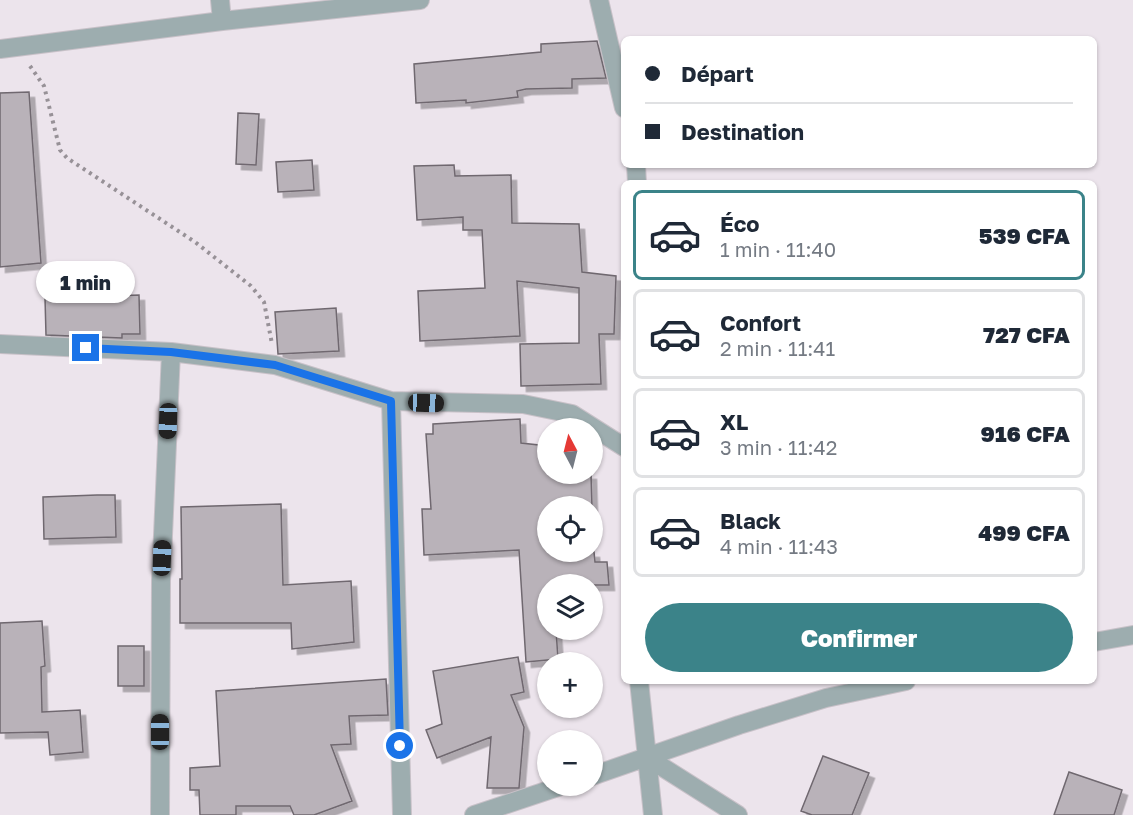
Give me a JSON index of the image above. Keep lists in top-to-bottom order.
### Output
{
  "north": "top",
  "page": {
    "banner": ["Départ", "Destination"],
    "list": [
      {
        "name": "Éco",
        "note": "1 min · 11:40",
        "value": "539 CFA"
      },
      {
        "name": "Confort",
        "note": "2 min · 11:41",
        "value": "727 CFA"
      },
      {
        "name": "XL",
        "note": "3 min · 11:42",
        "value": "916 CFA"
      },
      {
        "name": "Black",
        "note": "4 min · 11:43",
        "value": "499 CFA"
      }
    ],
    "bubble": "1 min",
    "map_buttons": ["+", "−"],
    "buttons": "Confirmer"
  }
}
